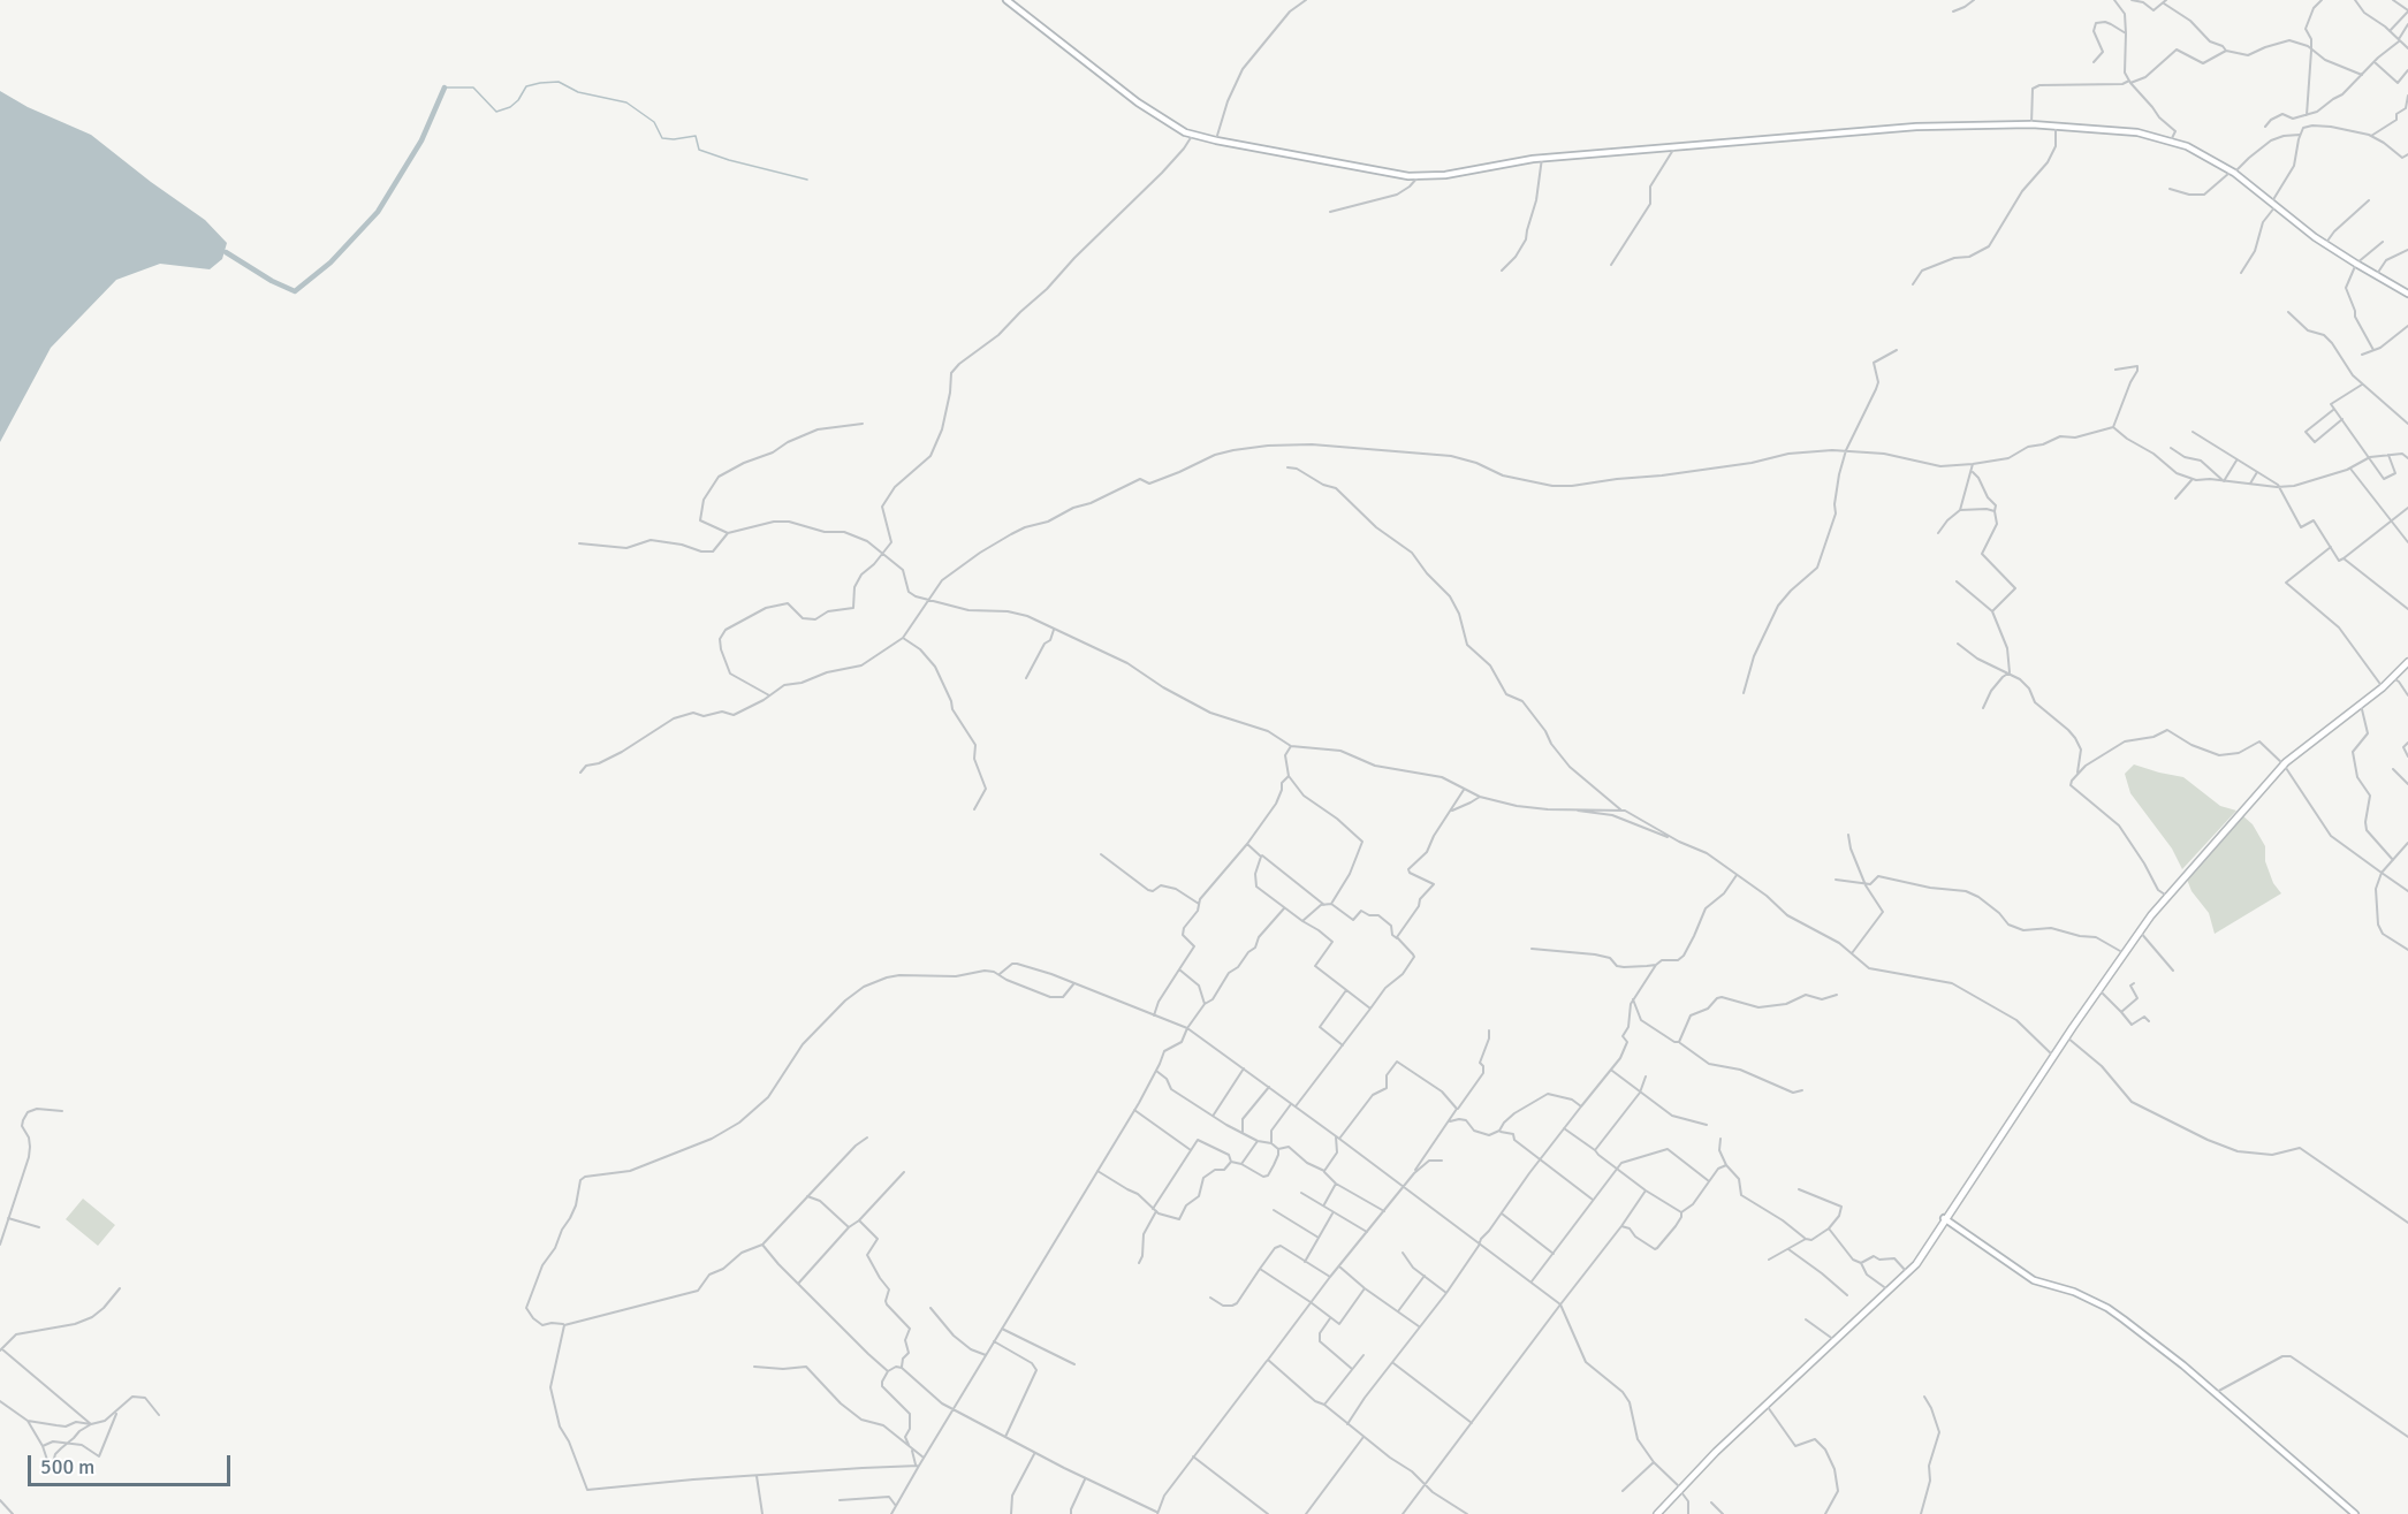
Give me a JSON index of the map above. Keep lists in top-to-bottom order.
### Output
{
  "scale_bar": "500 m"
}
